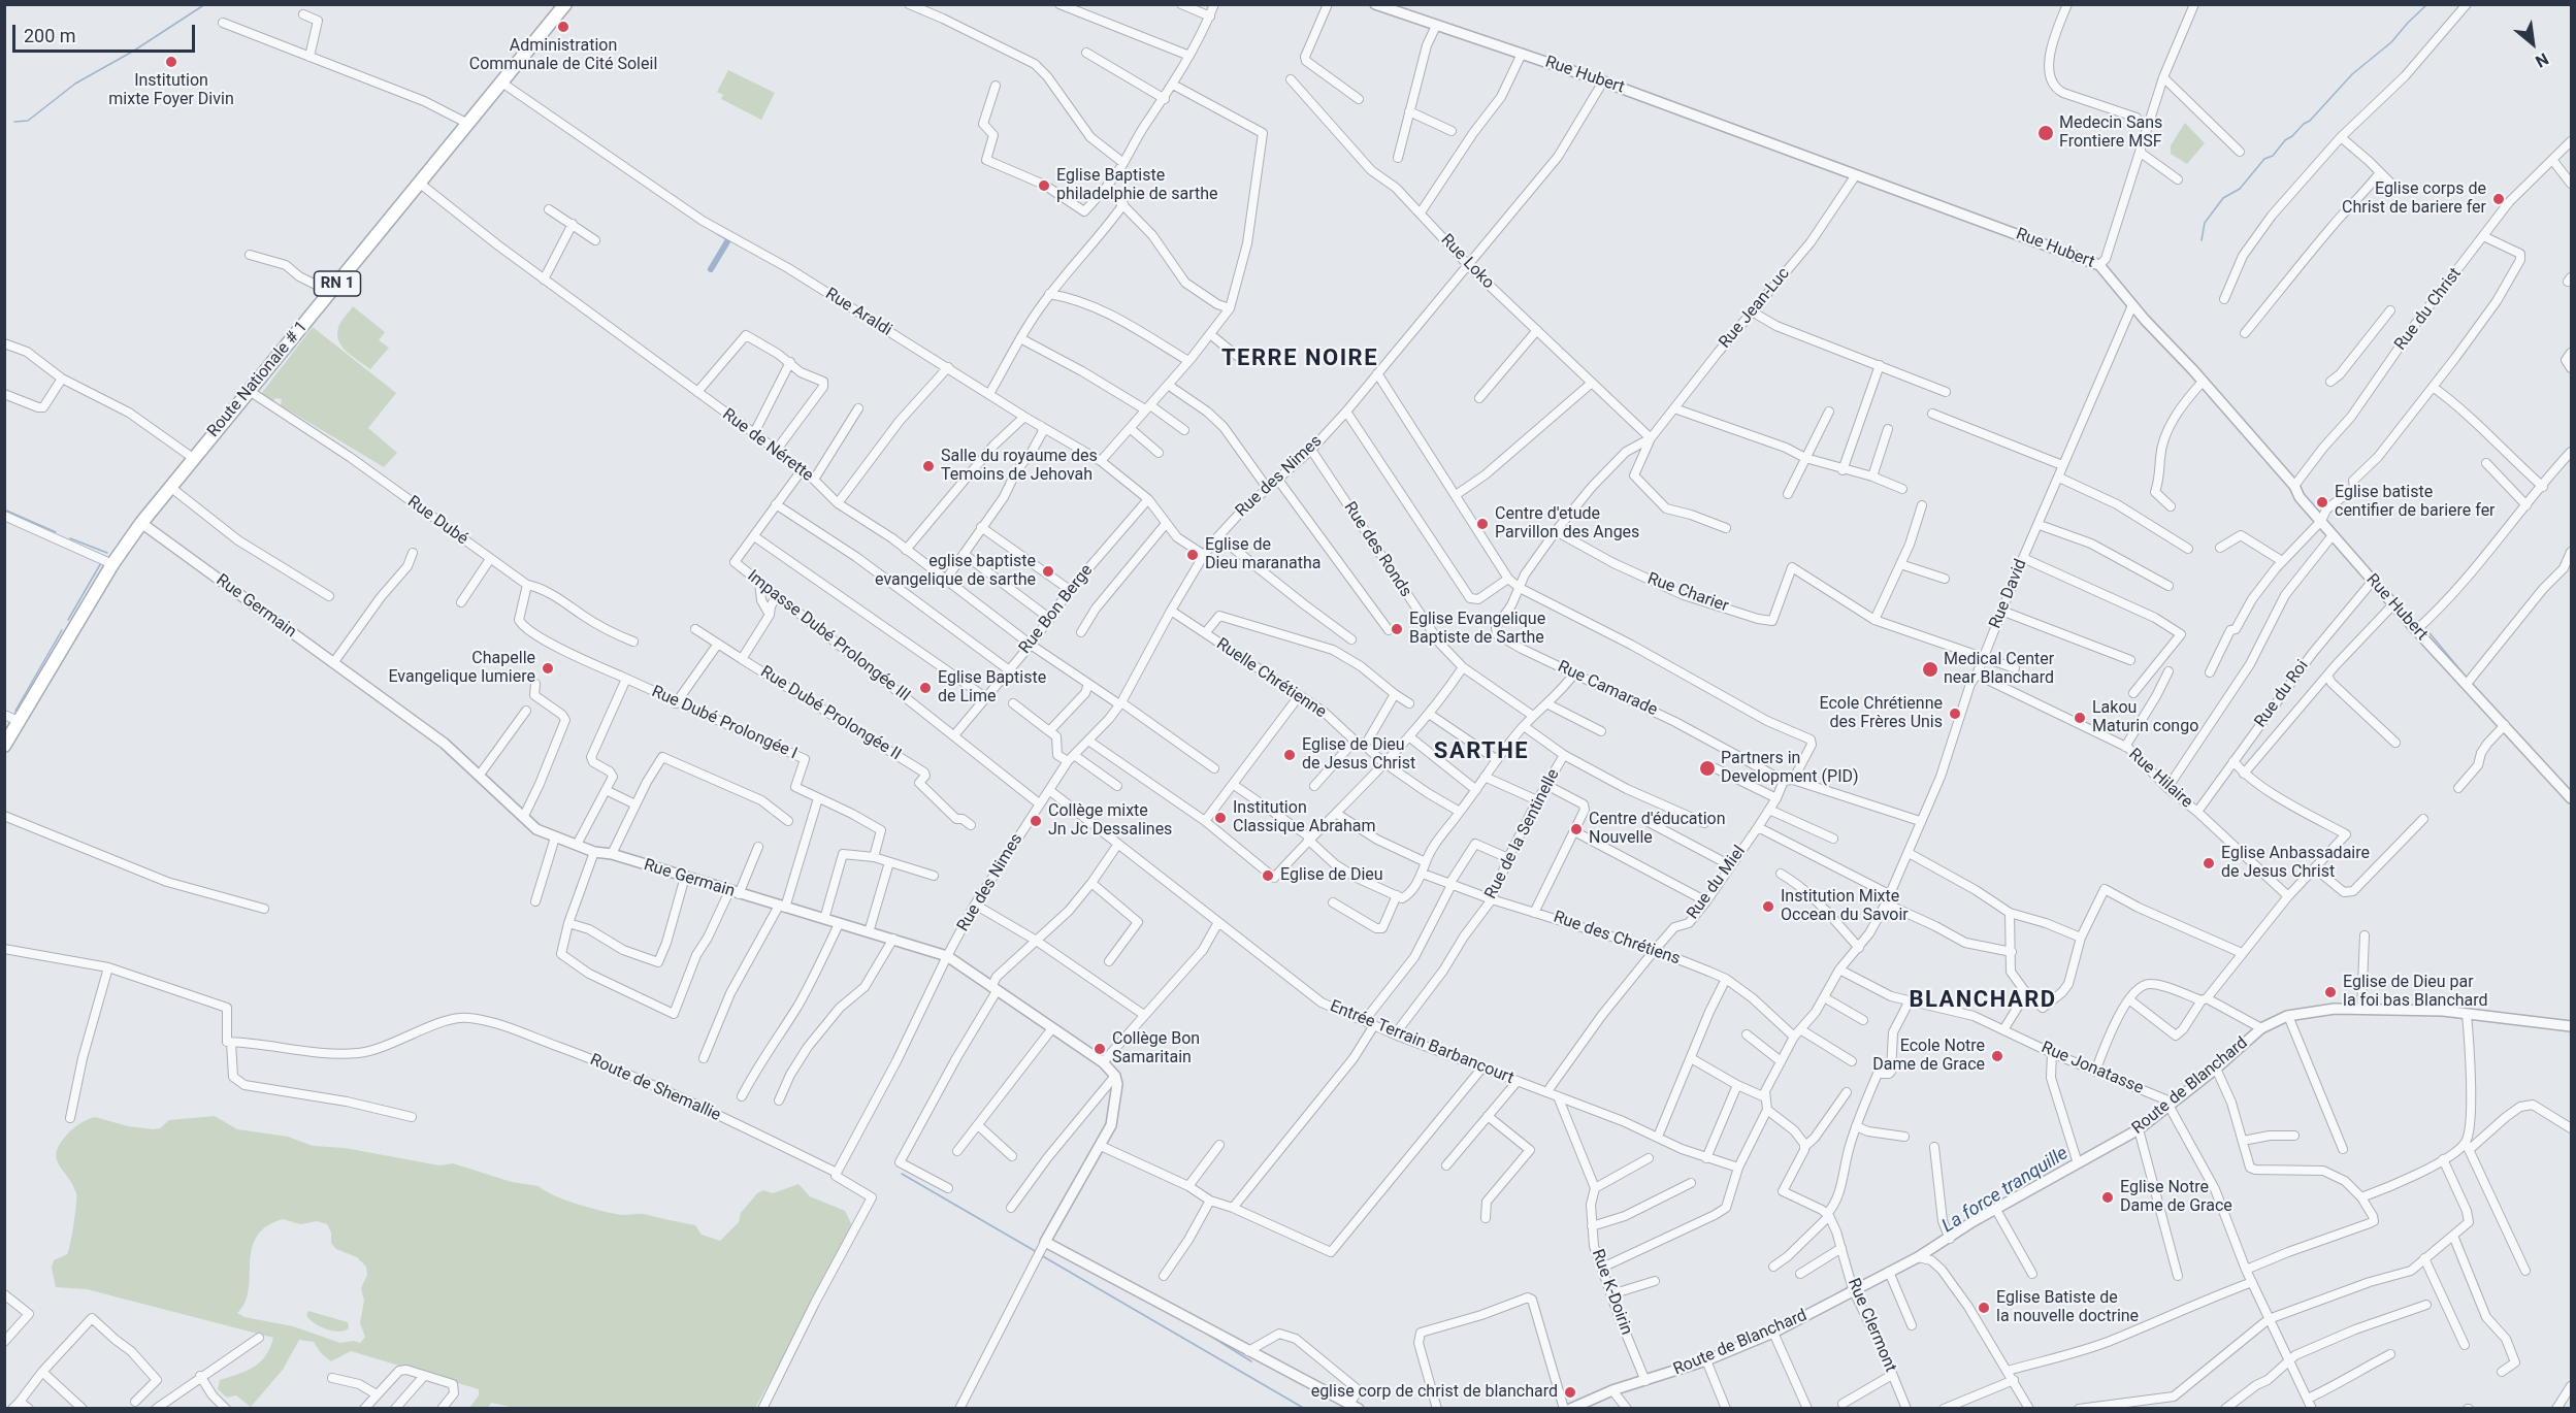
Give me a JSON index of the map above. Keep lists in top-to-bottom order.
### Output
{
  "streets": {
    "main road": ["RN 1", "Route Nationale # 1"],
    "street": [
      "Rue Hubert",
      "Rue Loko",
      "Rue Jean-Luc",
      "Rue du Christ",
      "Rue Araldi",
      "Rue de Nérette",
      "Rue des Nimes",
      "Rue Dubé",
      "Rue des Ronds",
      "Rue Charier",
      "Rue David",
      "Rue Germain",
      "Rue Bon Berge",
      "Impasse Dubé Prolongée III",
      "Ruelle Chrétienne",
      "Rue Camarade",
      "Rue du Roi",
      "Rue Dubé Prolongée II",
      "Rue Dubé Prolongée I",
      "Rue Hilaire",
      "Rue de la Sentinelle",
      "Rue du Miel",
      "Rue des Chrétiens",
      "Entrée Terrain Barbancourt",
      "Rue Jonatasse",
      "Route de Blanchard",
      "Route de Shemallie",
      "Rue K-Doirin",
      "Rue Clermont"
    ]
  },
  "crossings": [
    ["Rue Hubert", "Rue Jean-Luc"],
    ["Rue Hubert", "Rue du Christ"],
    ["Rue Hubert", "Rue des Nimes"],
    ["Rue Hubert", "Rue David"],
    ["Rue Hubert", "Rue du Roi"],
    ["Rue Loko", "Rue Jean-Luc"],
    ["Rue Loko", "Rue des Nimes"],
    ["Rue Loko", "Rue Camarade"],
    ["Rue Jean-Luc", "Rue Camarade"],
    ["Rue Araldi", "Route Nationale # 1"],
    ["Rue Araldi", "Rue des Nimes"],
    ["Rue Araldi", "Rue Bon Berge"],
    ["Route Nationale # 1", "Rue de Nérette"],
    ["Route Nationale # 1", "Rue Dubé"],
    ["Route Nationale # 1", "Rue Germain"],
    ["Rue de Nérette", "Rue des Nimes"],
    ["Rue de Nérette", "Rue Bon Berge"],
    ["Rue des Nimes", "Rue des Ronds"],
    ["Rue des Nimes", "Rue Germain"],
    ["Rue des Nimes", "Impasse Dubé Prolongée III"],
    ["Rue des Nimes", "Ruelle Chrétienne"],
    ["Rue des Nimes", "Entrée Terrain Barbancourt"],
    ["Rue Dubé", "Rue Dubé Prolongée I"],
    ["Rue Charier", "Rue Camarade"],
    ["Rue David", "Rue Camarade"],
    ["Rue David", "Rue Hilaire"],
    ["Rue David", "Rue Jonatasse"],
    ["Rue Bon Berge", "Impasse Dubé Prolongée III"],
    ["Impasse Dubé Prolongée III", "Rue Dubé Prolongée II"],
    ["Rue Camarade", "Rue du Miel"],
    ["Rue du Roi", "Rue Hilaire"],
    ["Rue de la Sentinelle", "Rue des Chrétiens"],
    ["Rue de la Sentinelle", "Entrée Terrain Barbancourt"],
    ["Rue du Miel", "Rue des Chrétiens"],
    ["Rue du Miel", "Entrée Terrain Barbancourt"],
    ["Entrée Terrain Barbancourt", "Rue K-Doirin"],
    ["Rue Jonatasse", "Route de Blanchard"],
    ["Route de Blanchard", "Rue K-Doirin"],
    ["Route de Blanchard", "Rue Clermont"]
  ],
  "districts": ["TERRE NOIRE", "SARTHE", "BLANCHARD"],
  "water": ["La force tranquille"],
  "places": [
    "Administration Communale de Cité Soleil",
    "Institution mixte Foyer Divin",
    "Medecin Sans Frontiere MSF",
    "Eglise Baptiste philadelphie de sarthe",
    "Eglise corps de Christ de bariere fer",
    "Salle du royaume des Temoins de Jehovah",
    "Eglise batiste centifier de bariere fer",
    "Centre d'etude Parvillon des Anges",
    "Eglise de Dieu maranatha",
    "eglise baptiste evangelique de sarthe",
    "Eglise Evangelique Baptiste de Sarthe",
    "Chapelle Evangelique lumiere",
    "Medical Center near Blanchard",
    "Eglise Baptiste de Lime",
    "Ecole Chrétienne des Frères Unis",
    "Lakou Maturin congo",
    "Eglise de Dieu de Jesus Christ",
    "Partners in Development (PID)",
    "Institution Classique Abraham",
    "Collège mixte Jn Jc Dessalines",
    "Centre d'éducation Nouvelle",
    "Eglise Anbassadaire de Jesus Christ",
    "Eglise de Dieu",
    "Institution Mixte Occean du Savoir",
    "Eglise de Dieu par la foi bas Blanchard",
    "Collège Bon Samaritain",
    "Ecole Notre Dame de Grace",
    "Eglise Notre Dame de Grace",
    "Eglise Batiste de la nouvelle doctrine",
    "eglise corp de christ de blanchard"
  ],
  "scale_bar": "200 m",
  "north": "bottom right"
}
